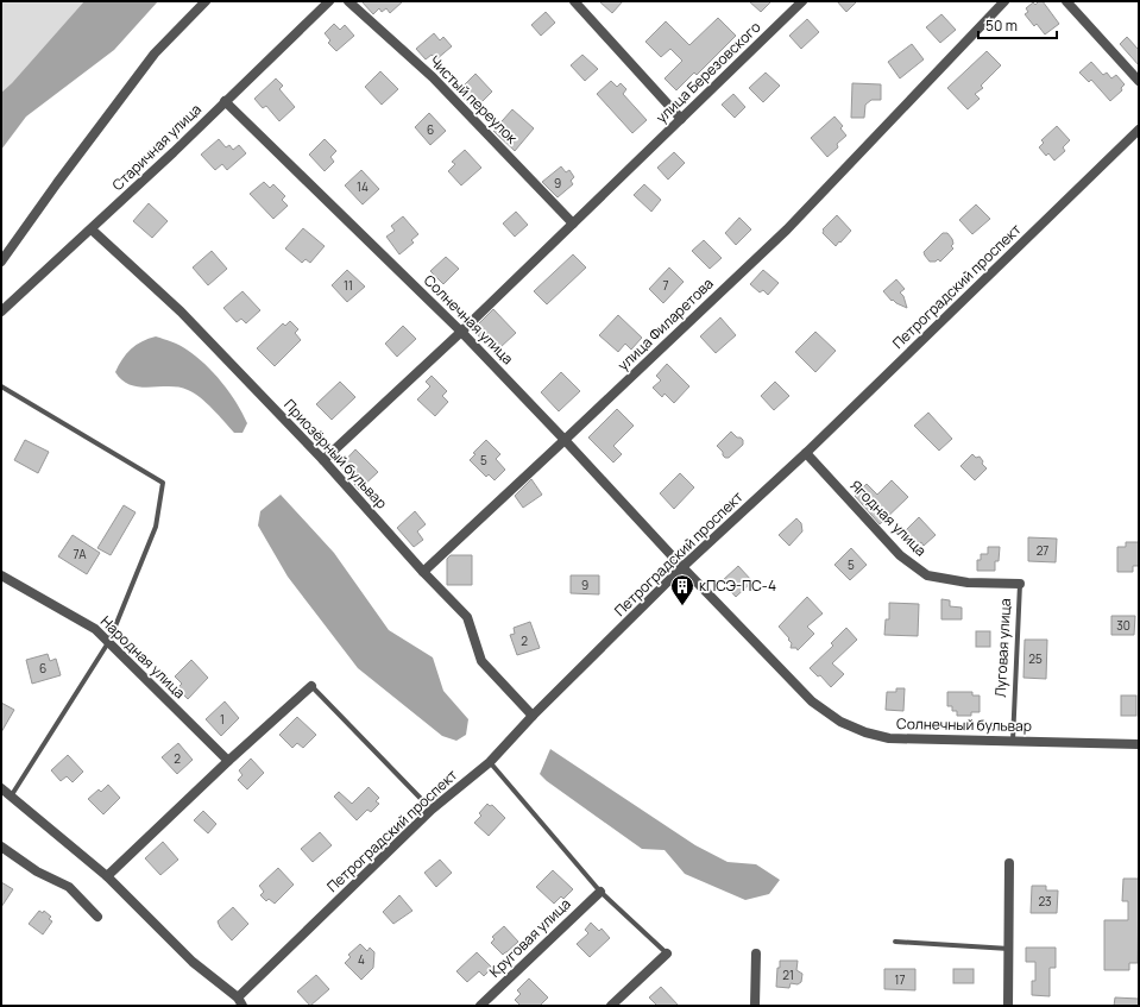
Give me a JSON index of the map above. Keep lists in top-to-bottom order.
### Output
{
  "streets": {
    "street": [
      "улица Березовского",
      "Чистый переулок",
      "Старичная улица",
      "Петроградский проспект",
      "Солнечная улица",
      "улица Филаретова",
      "Приозёрный бульвар",
      "Ягодная улица",
      "Народная улица",
      "Солнечный бульвар",
      "Круговая улица"
    ],
    "lane": ["Луговая улица"]
  },
  "crossings": [
    ["улица Березовского", "Чистый переулок"],
    ["улица Березовского", "Солнечная улица"],
    ["улица Березовского", "Приозёрный бульвар"],
    ["Старичная улица", "Солнечная улица"],
    ["Старичная улица", "Приозёрный бульвар"],
    ["Петроградский проспект", "Солнечная улица"],
    ["Петроградский проспект", "Приозёрный бульвар"],
    ["Петроградский проспект", "Ягодная улица"],
    ["Петроградский проспект", "Солнечный бульвар"],
    ["Солнечная улица", "улица Филаретова"],
    ["Солнечная улица", "Солнечный бульвар"],
    ["улица Филаретова", "Приозёрный бульвар"],
    ["Ягодная улица", "Луговая улица"],
    ["Луговая улица", "Солнечный бульвар"]
  ],
  "places": {
    "building": ["кПСЭ-ПС-4"]
  },
  "house_numbers": [
    "6",
    "9",
    "14",
    "11",
    "7",
    "5",
    "27",
    "7А",
    "5",
    "9",
    "30",
    "2",
    "25",
    "6",
    "1",
    "2",
    "23",
    "4",
    "21",
    "17"
  ],
  "scale_bar": "50 m"
}
